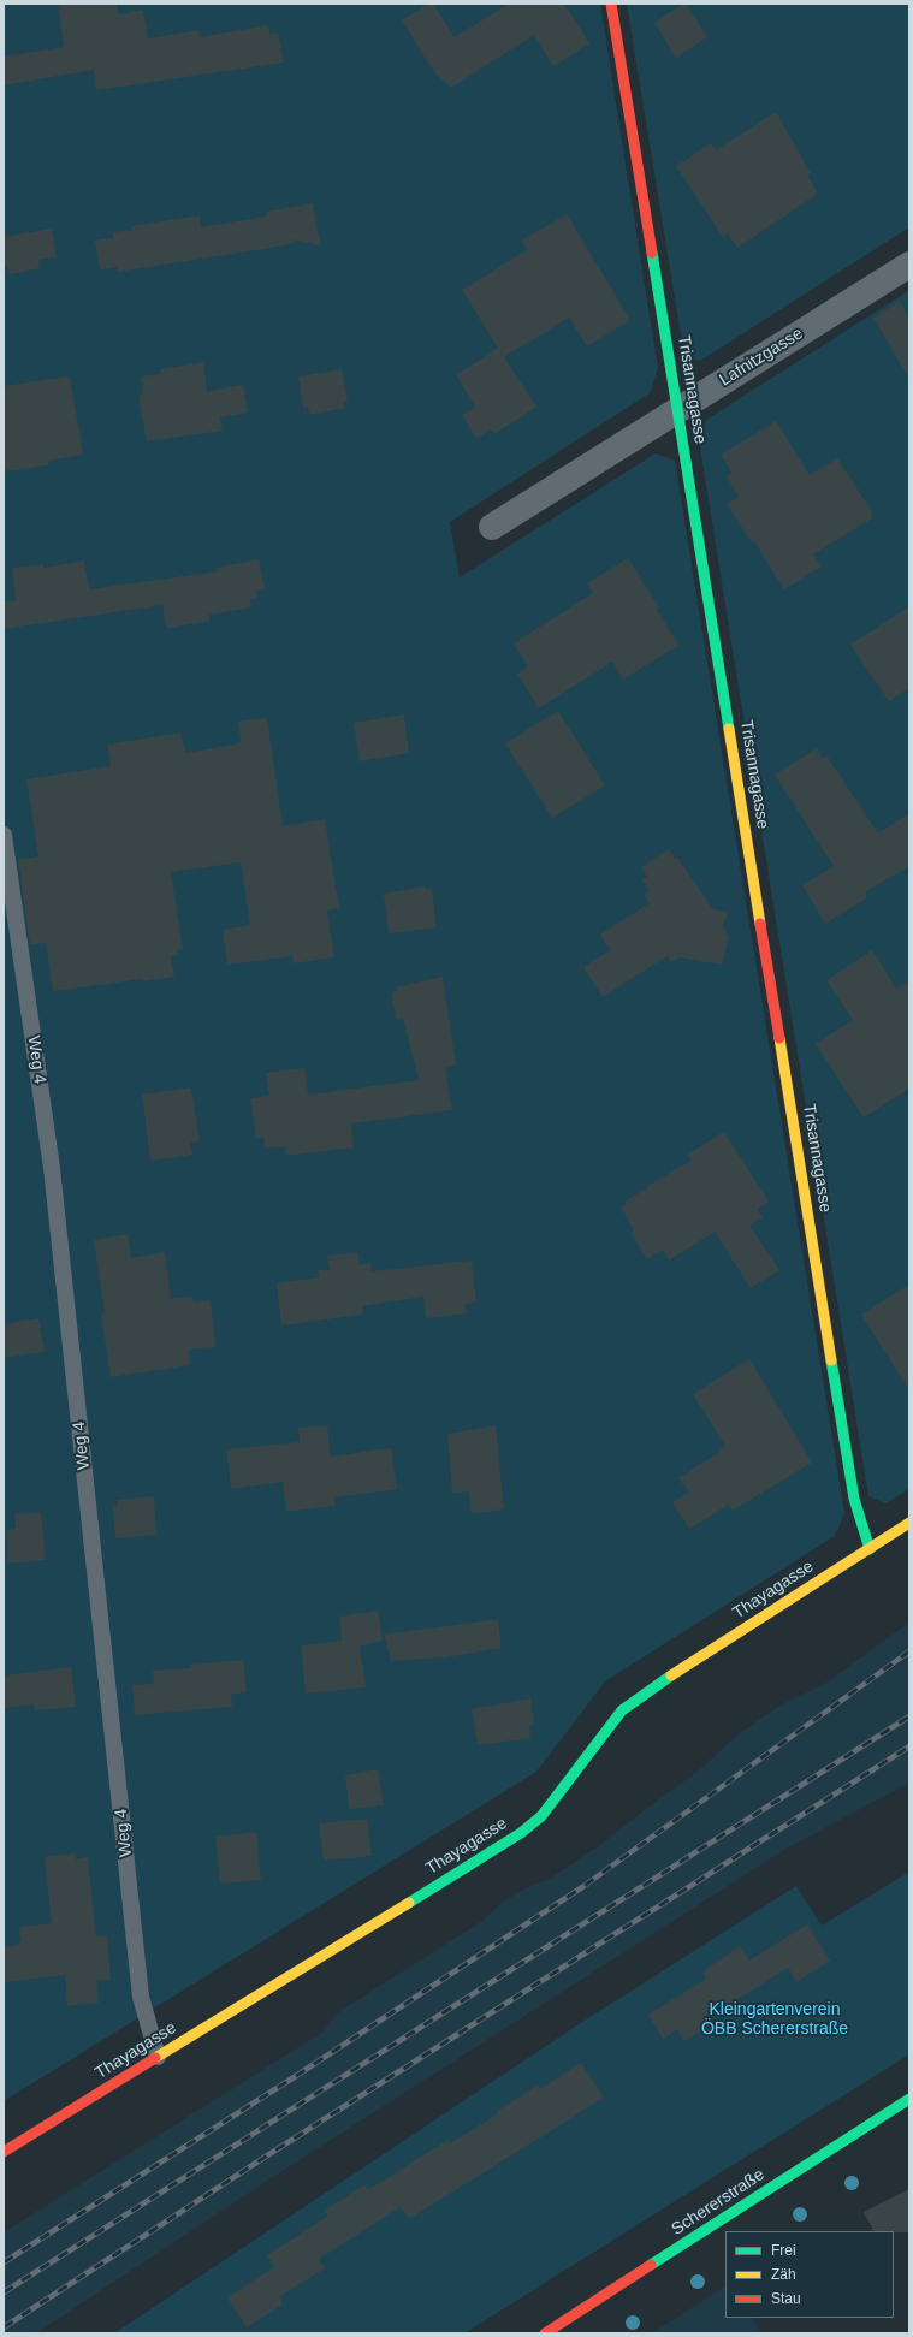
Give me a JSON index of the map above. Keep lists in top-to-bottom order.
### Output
{
  "streets": {
    "street": [
      "Lafnitzgasse",
      "Trisannagasse",
      "Thayagasse",
      "Schererstraße"
    ],
    "lane": ["Weg 4"]
  },
  "crossings": [
    ["Lafnitzgasse", "Trisannagasse"],
    ["Trisannagasse", "Thayagasse"],
    ["Weg 4", "Thayagasse"]
  ],
  "parks": ["Kleingartenverein ÖBB Schererstraße"],
  "legend": ["Frei", "Zäh", "Stau"]
}
